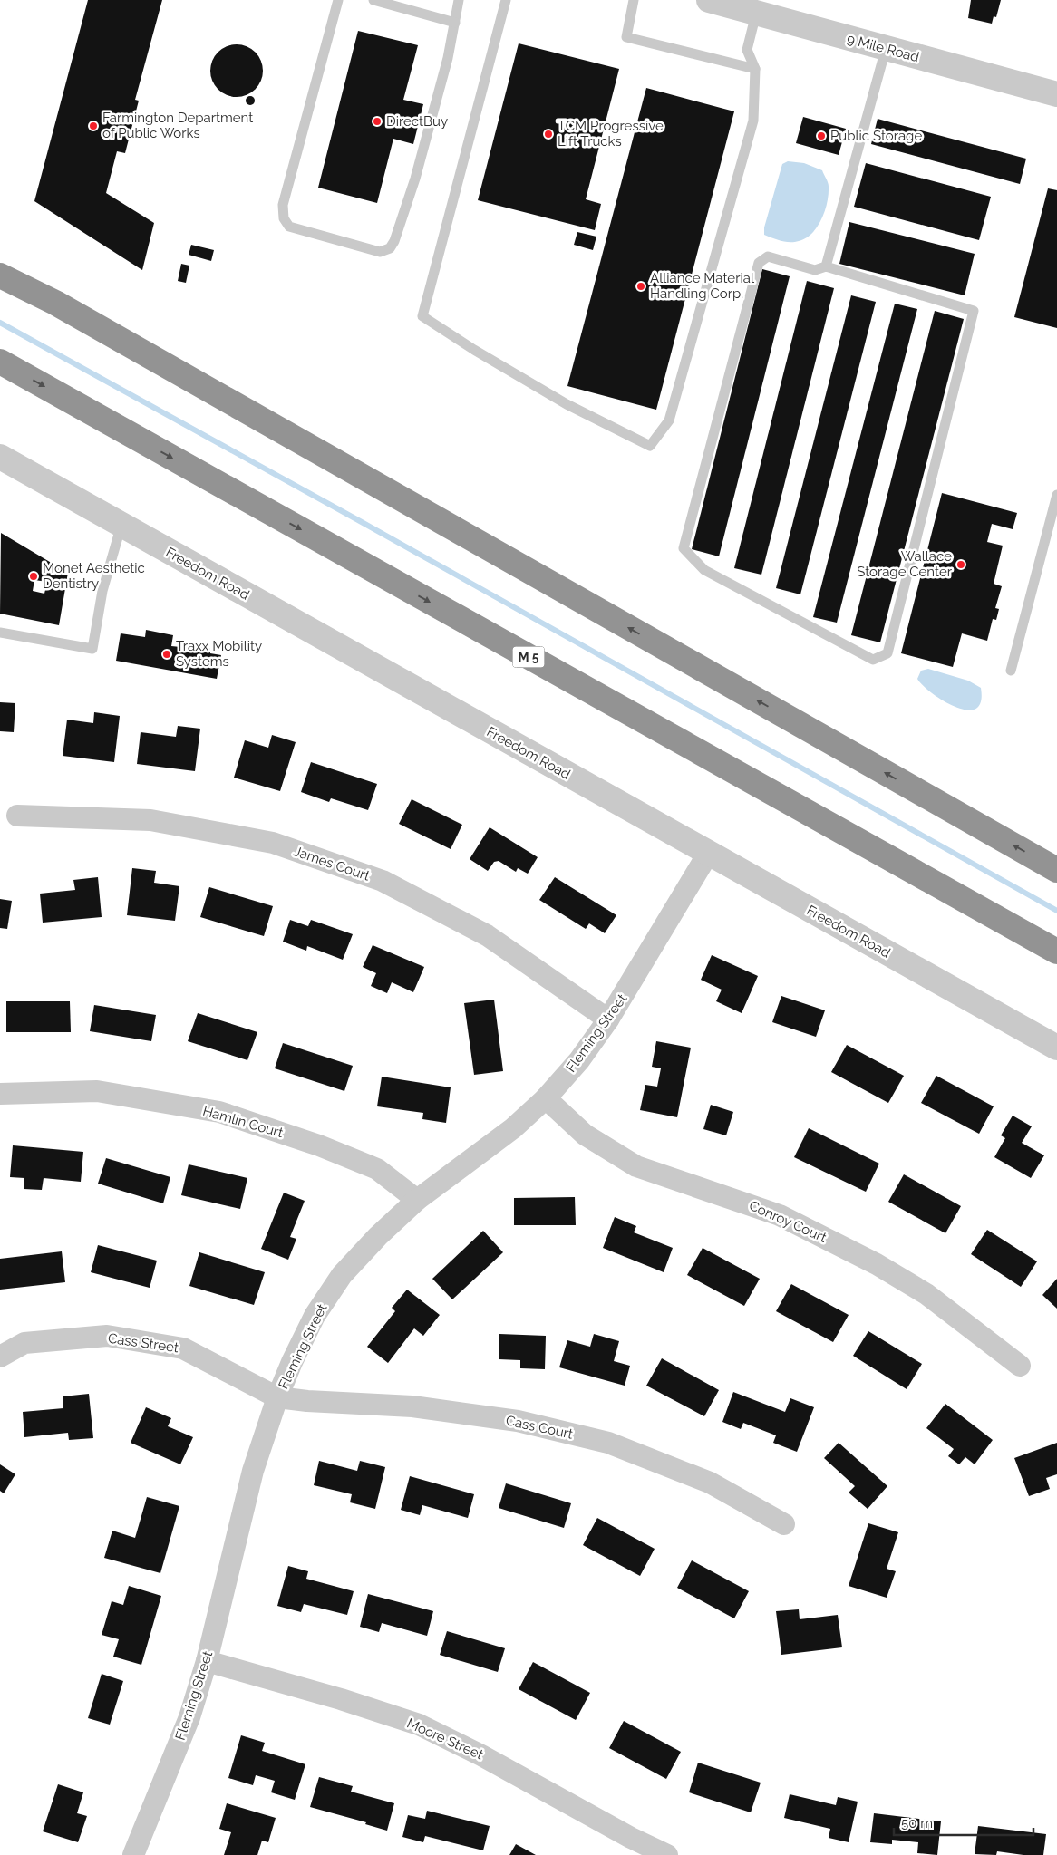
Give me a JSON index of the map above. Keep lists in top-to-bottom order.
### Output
{
  "streets": {
    "highway": ["M 5"],
    "street": [
      "9 Mile Road",
      "Freedom Road",
      "James Court",
      "Fleming Street",
      "Hamlin Court",
      "Conroy Court",
      "Cass Street",
      "Cass Court",
      "Moore Street"
    ]
  },
  "crossings": [
    ["Freedom Road", "Fleming Street"],
    ["James Court", "Fleming Street"],
    ["Fleming Street", "Hamlin Court"],
    ["Fleming Street", "Conroy Court"],
    ["Fleming Street", "Cass Street"],
    ["Fleming Street", "Cass Court"],
    ["Fleming Street", "Moore Street"],
    ["Cass Street", "Cass Court"]
  ],
  "places": [
    "DirectBuy",
    "Farmington Department of Public Works",
    "TCM Progressive Lift Trucks",
    "Public Storage",
    "Alliance Material Handling Corp.",
    "Wallace Storage Center",
    "Monet Aesthetic Dentistry",
    "Traxx Mobility Systems"
  ],
  "scale_bar": "50 m"
}
